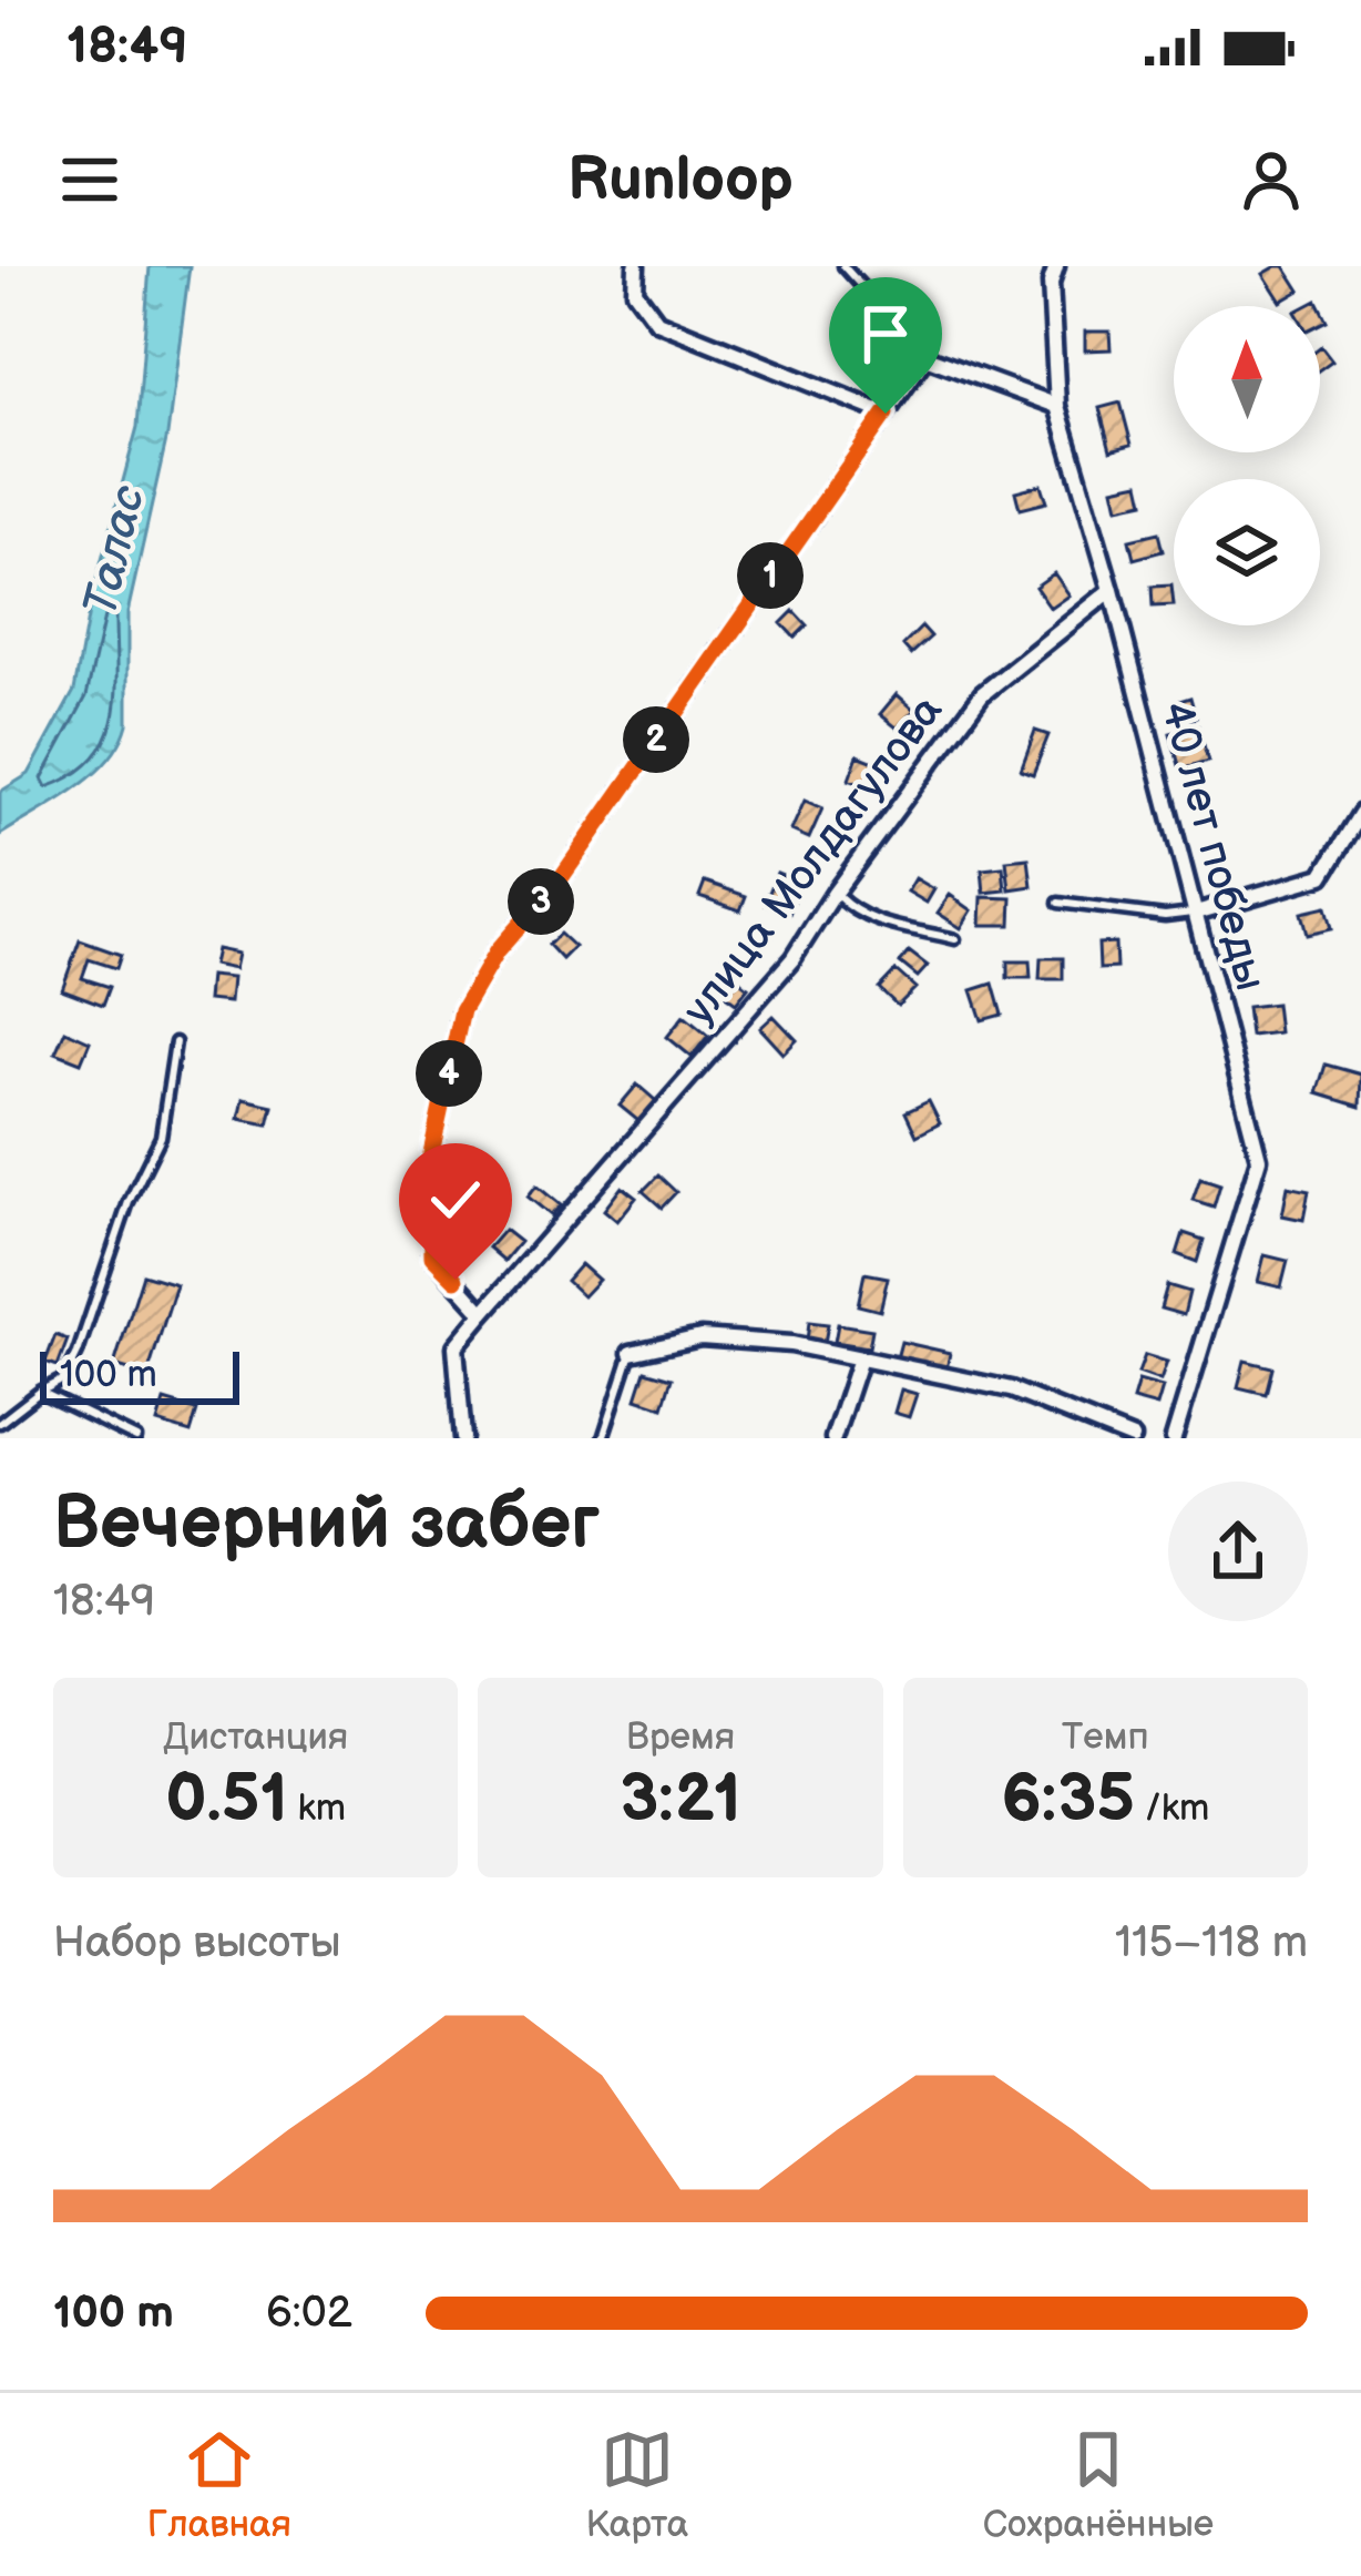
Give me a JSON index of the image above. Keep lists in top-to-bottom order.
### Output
{
  "streets": {
    "street": ["40 лет победы", "улица Молдагулова"]
  },
  "crossings": [
    ["40 лет победы", "улица Молдагулова"]
  ],
  "water": ["Талас"],
  "scale_bar": "100 m",
  "north": "top",
  "page": {
    "status": "18:49",
    "header": "Runloop",
    "pins": [
      "1",
      "2",
      "3",
      "4"
    ],
    "scale": "100 m",
    "heading": ["Вечерний забег", "18:49"],
    "stats": [
      ["Дистанция", "0.51 km"],
      ["Время", "3:21"],
      ["Темп", "6:35 /km"]
    ],
    "chart": ["Набор высоты", "115–118 m"],
    "list": [
      {
        "name": "100 m",
        "note": "6:02"
      }
    ],
    "tabs": ["Главная", "Карта", "Сохранённые"]
  }
}
